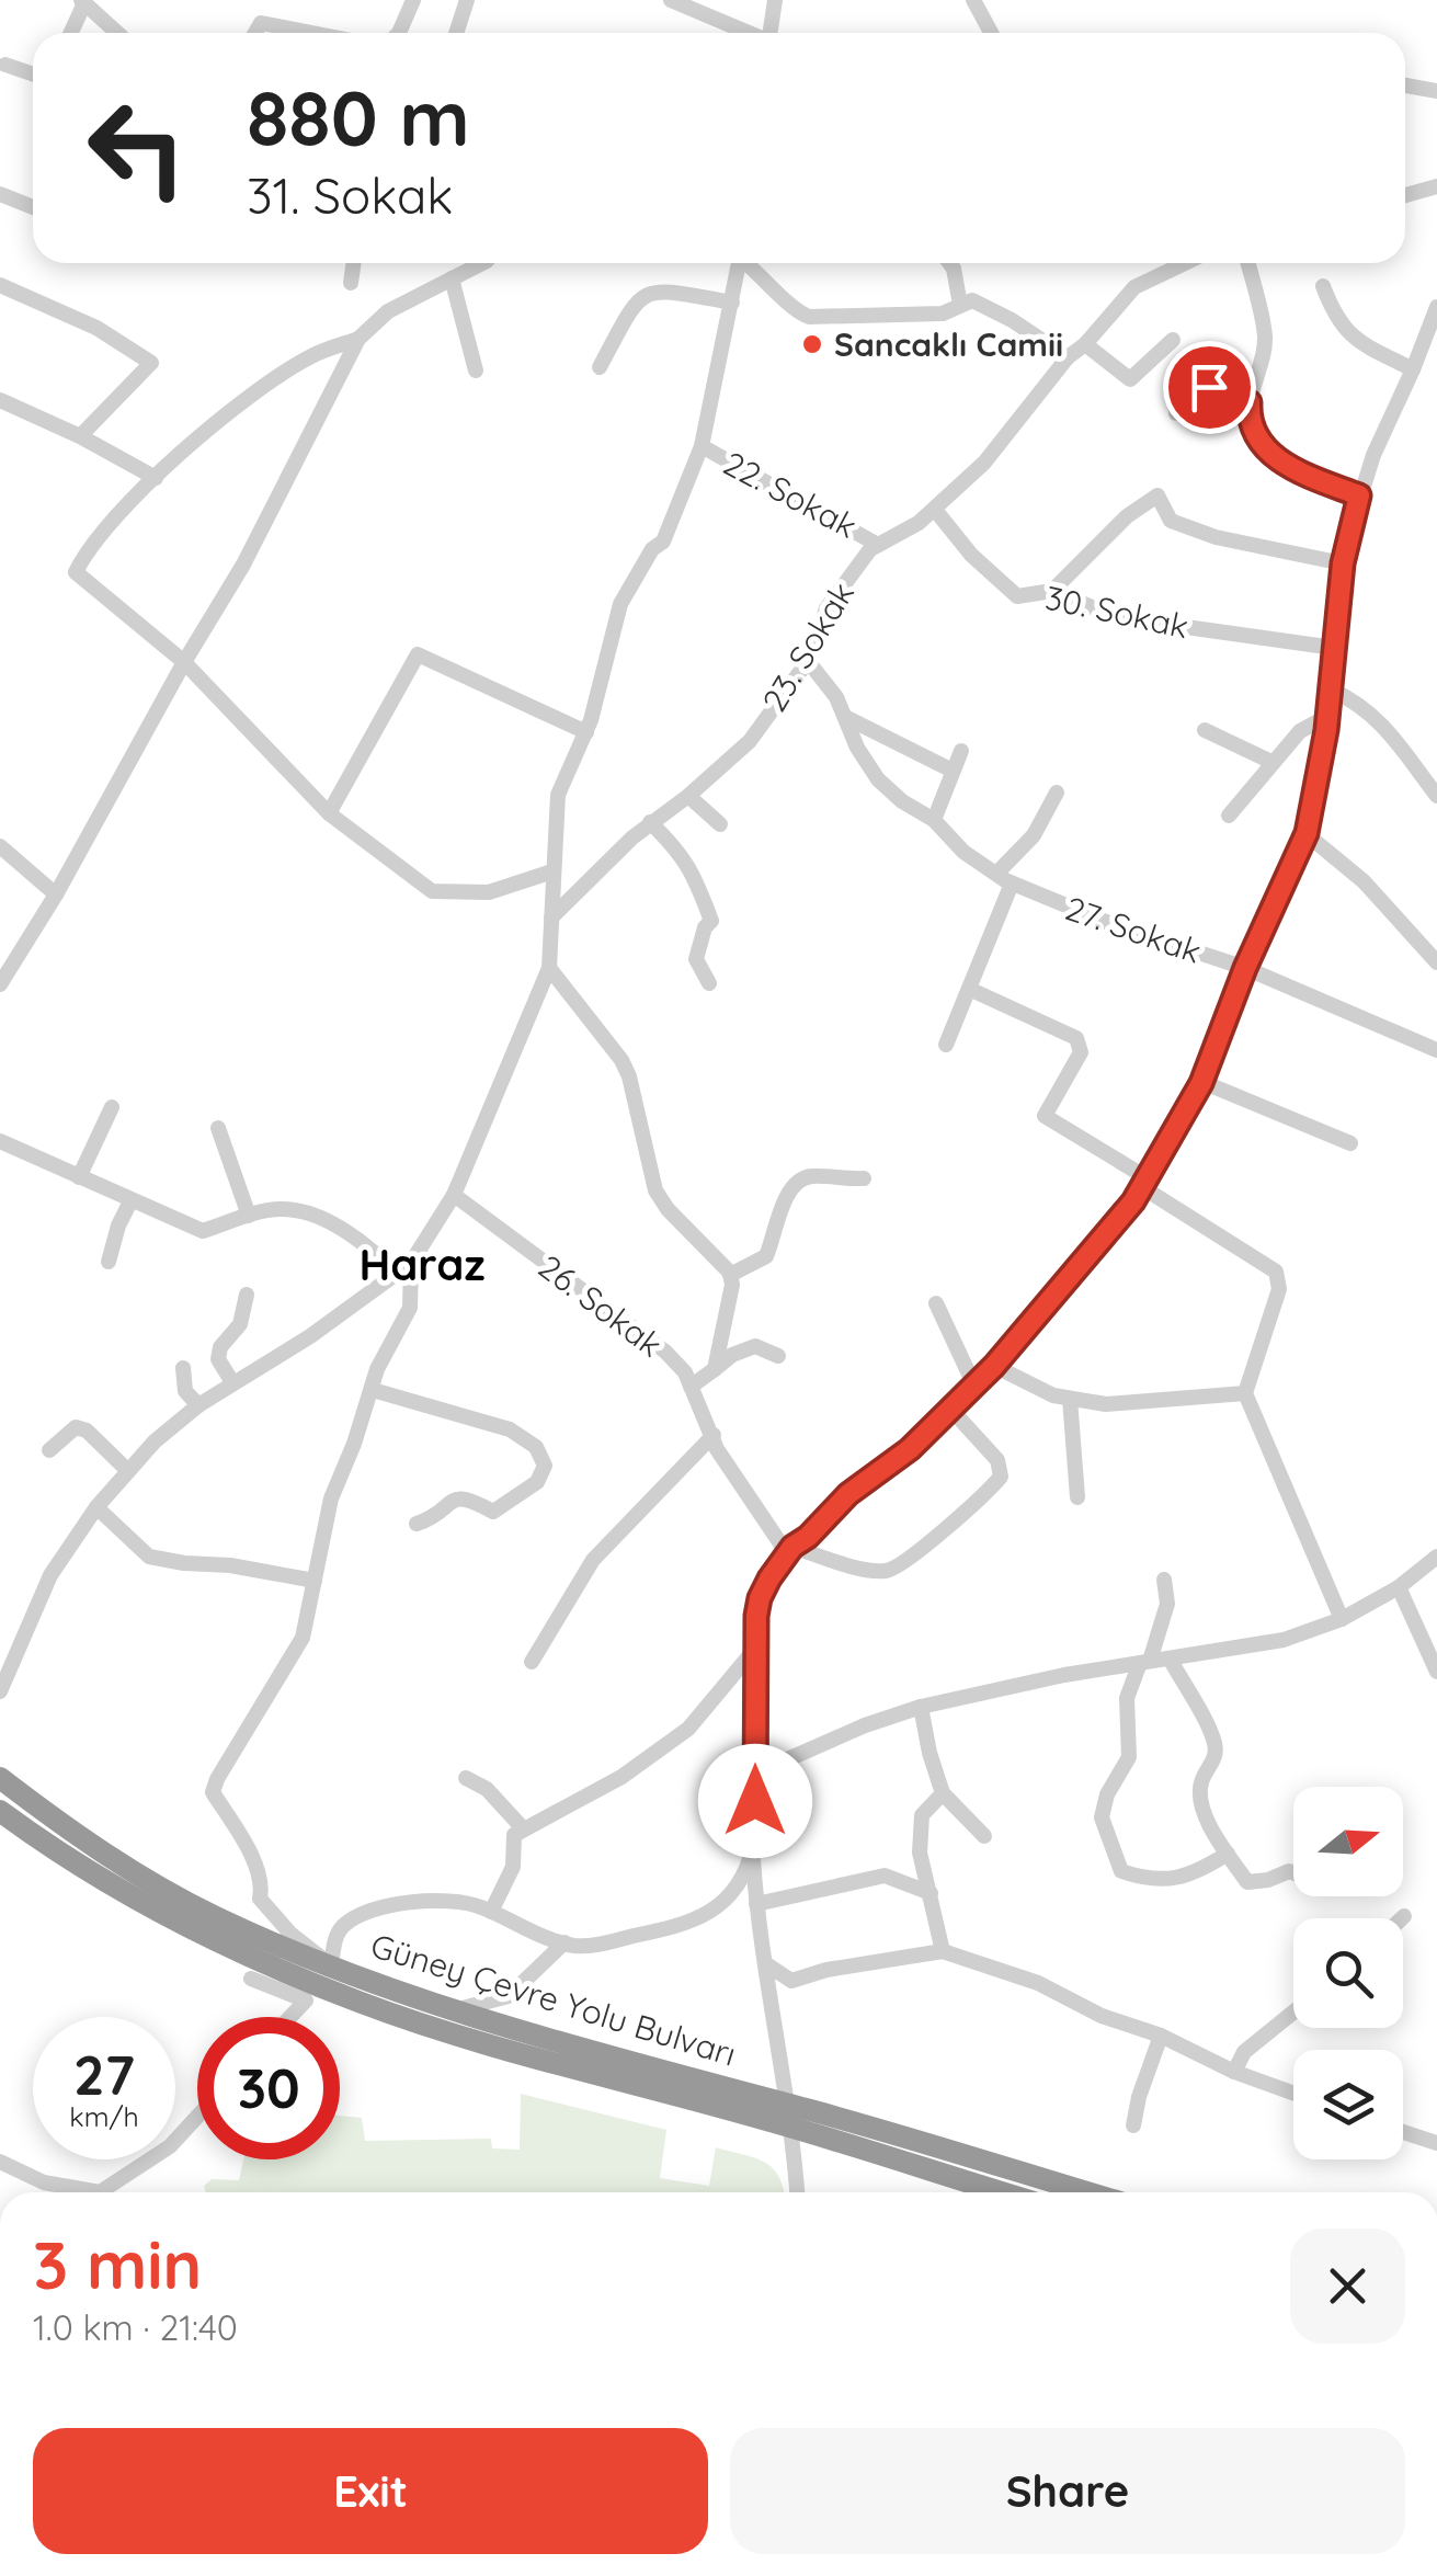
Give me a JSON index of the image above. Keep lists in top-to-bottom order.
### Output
{
  "streets": {
    "highway": ["Güney Çevre Yolu Bulvarı"],
    "street": [
      "22. Sokak",
      "30. Sokak",
      "23. Sokak",
      "27. Sokak",
      "26. Sokak"
    ]
  },
  "crossings": [
    ["22. Sokak", "23. Sokak"],
    ["30. Sokak", "23. Sokak"],
    ["23. Sokak", "27. Sokak"]
  ],
  "districts": ["Haraz"],
  "places": ["Sancaklı Camii"],
  "north": "right",
  "page": {
    "turn": ["880 m", "31. Sokak"],
    "speed": "27 km/h",
    "limit": "30",
    "heading": ["3 min", "1.0 km · 21:40"],
    "buttons": ["Exit", "Share"]
  }
}
